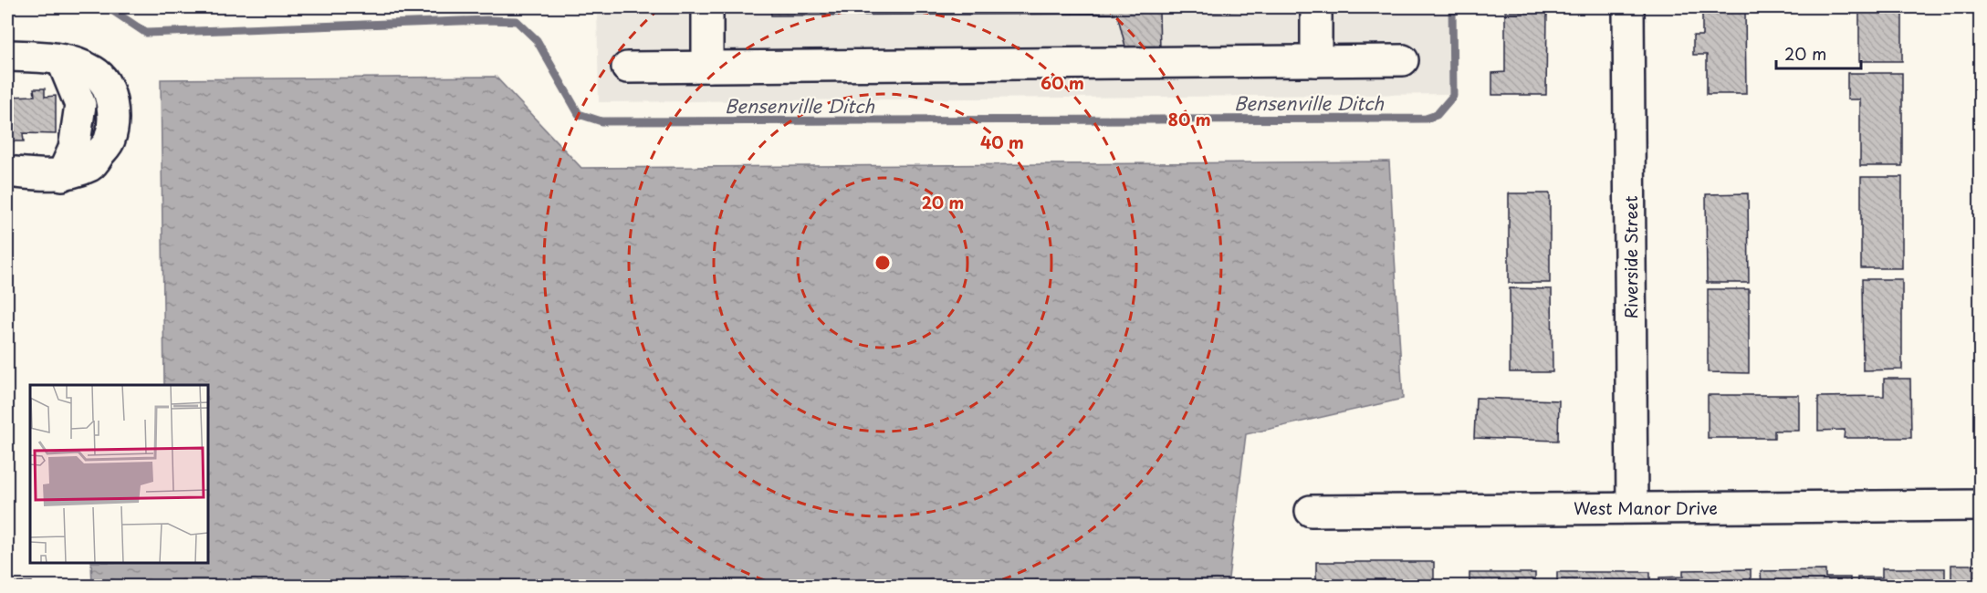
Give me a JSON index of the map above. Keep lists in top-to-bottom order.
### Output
{
  "streets": {
    "street": ["Riverside Street", "West Manor Drive"]
  },
  "crossings": [
    ["Riverside Street", "West Manor Drive"]
  ],
  "water": ["Bensenville Ditch"],
  "scale_bar": "20 m",
  "rings": [
    "60 m",
    "80 m",
    "40 m",
    "20 m"
  ]
}
